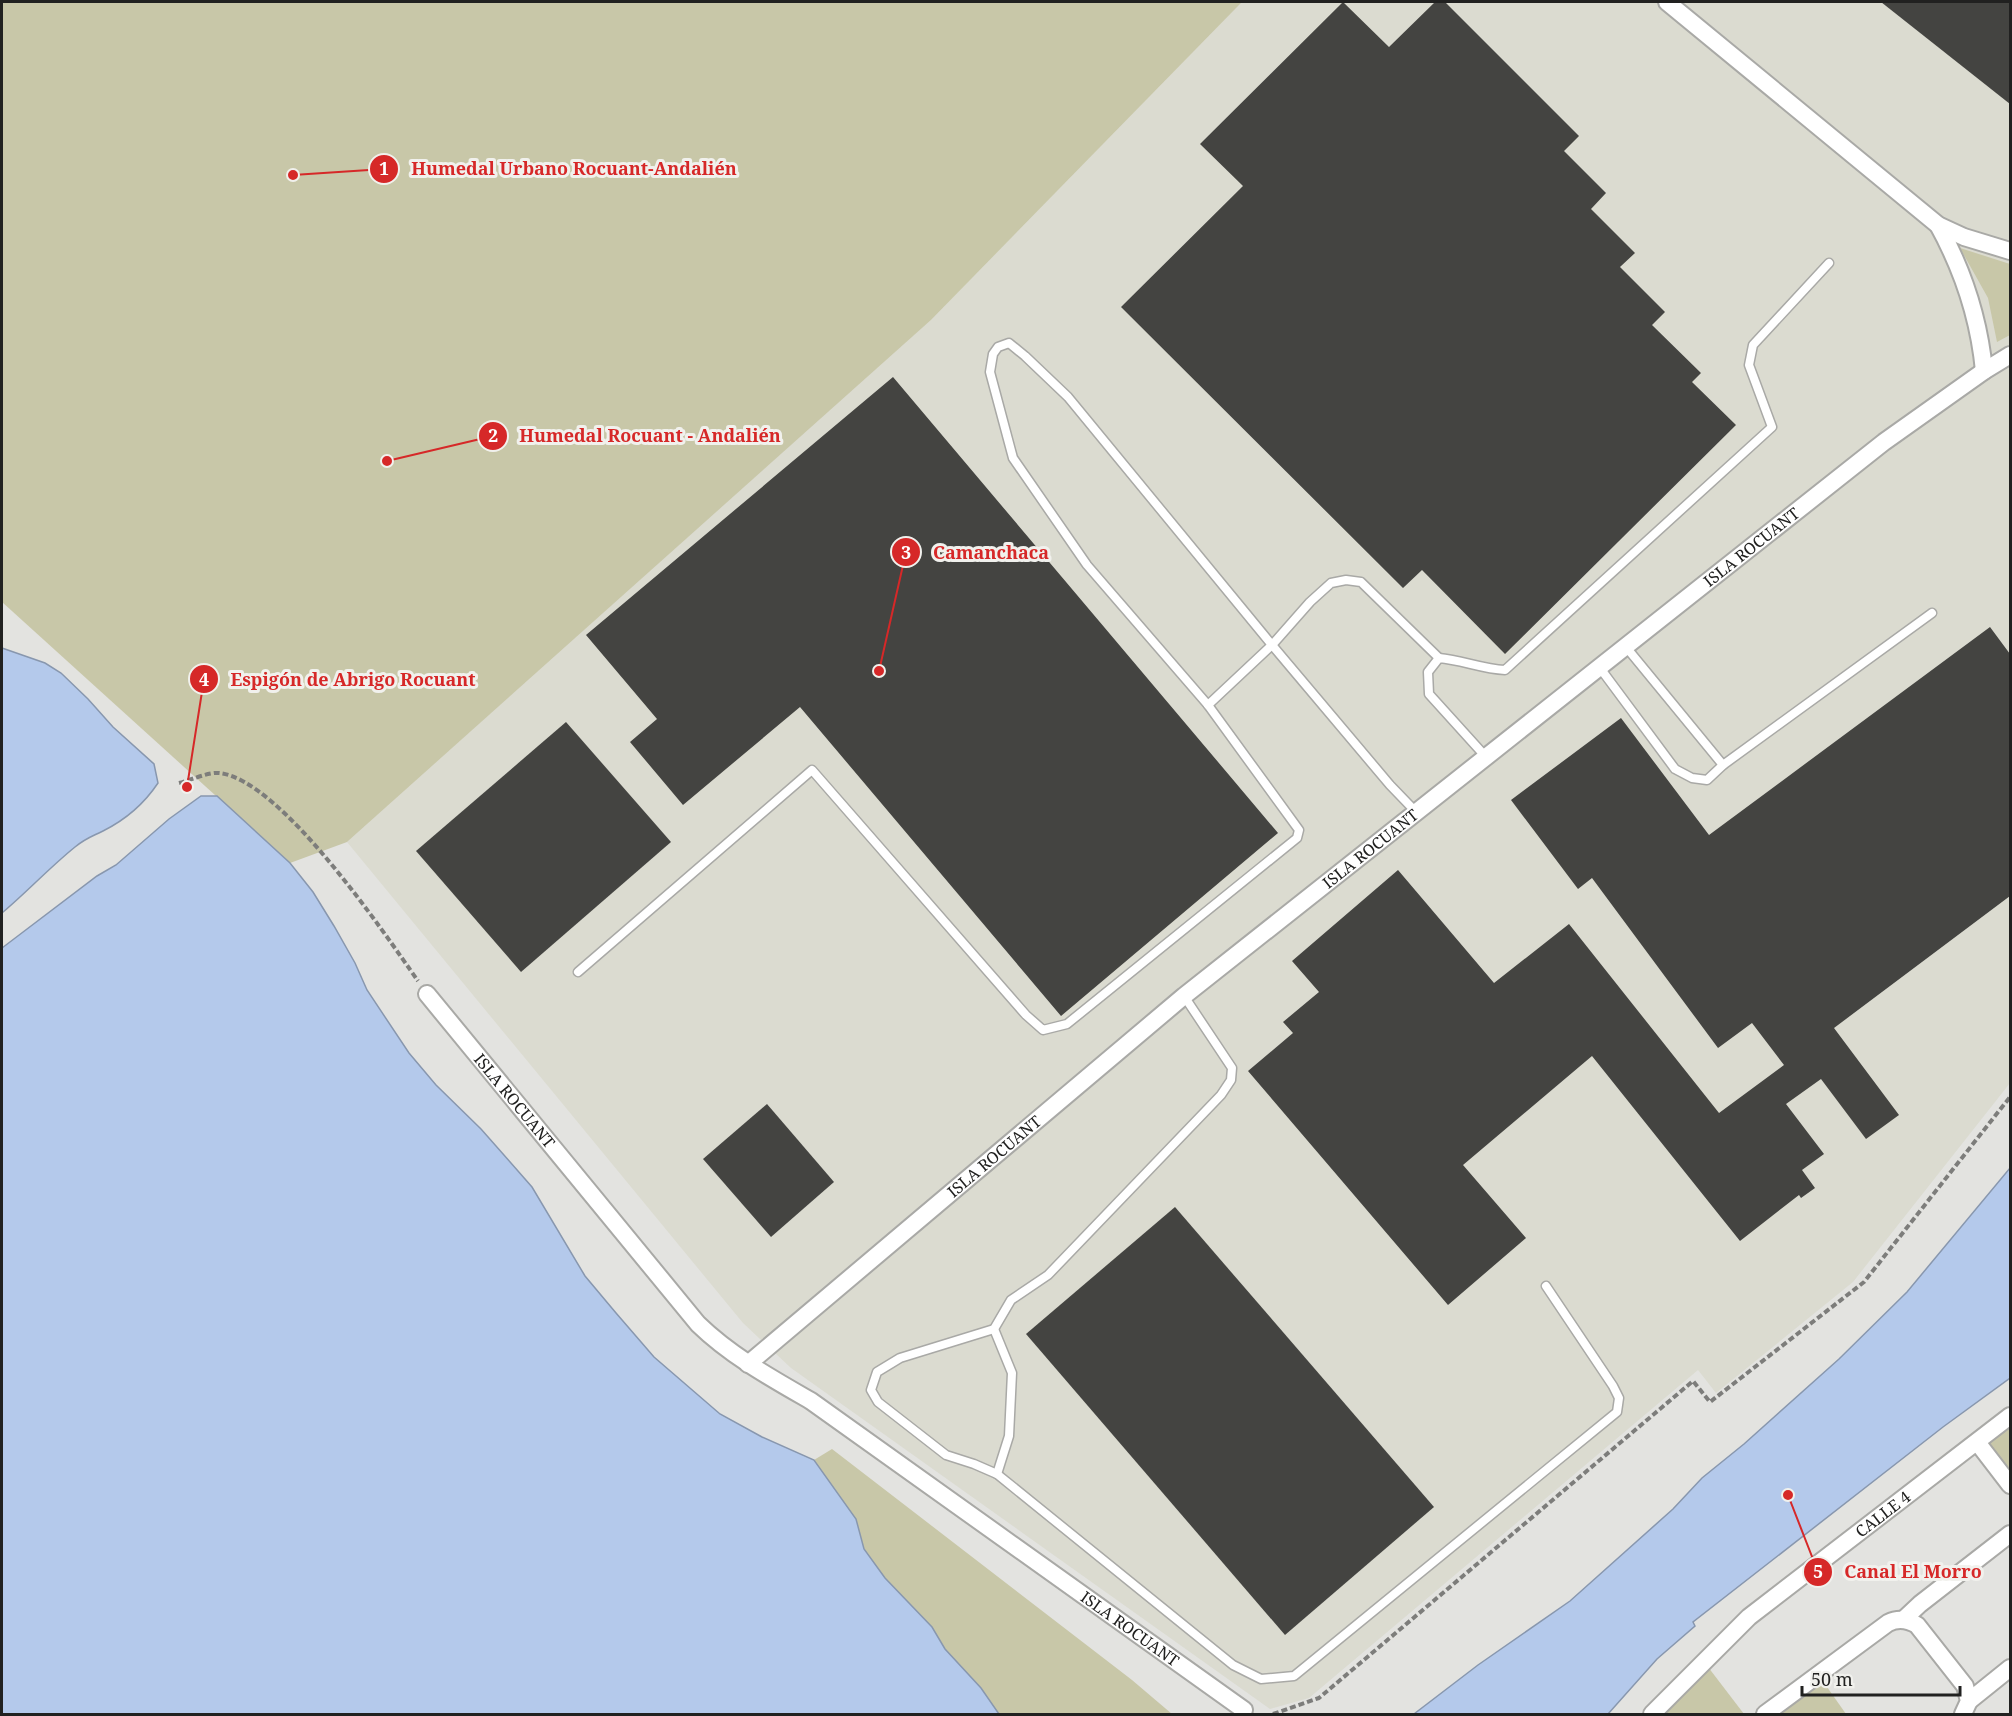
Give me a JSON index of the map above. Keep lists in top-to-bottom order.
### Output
{
  "streets": {
    "street": ["ISLA ROCUANT", "CALLE 4"]
  },
  "places": [
    "Humedal Urbano Rocuant-Andalién",
    "Humedal Rocuant - Andalién",
    "Camanchaca",
    "Espigón de Abrigo Rocuant",
    "Canal El Morro"
  ],
  "scale_bar": "50 m"
}
